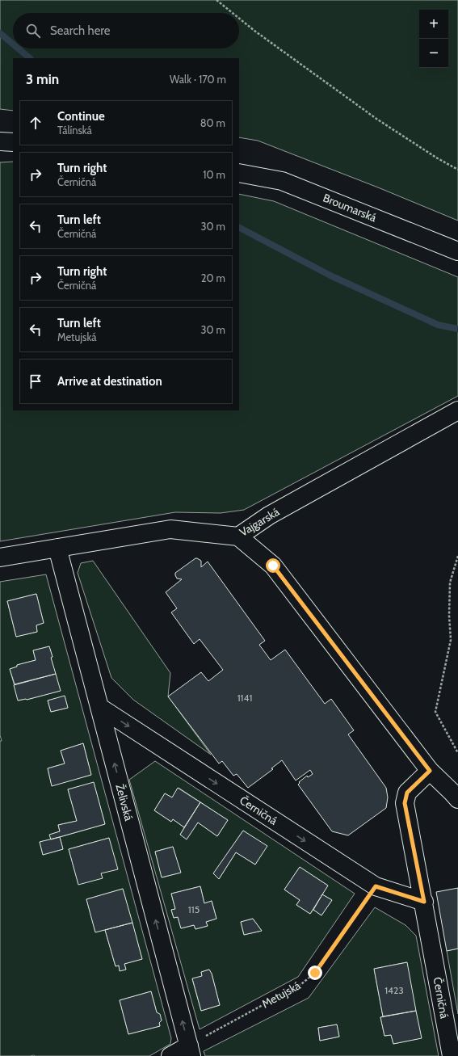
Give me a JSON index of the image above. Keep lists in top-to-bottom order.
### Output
{
  "streets": {
    "street": [
      "Broumarská",
      "Vajgarská",
      "Želivská",
      "Černičná"
    ],
    "path": ["Metujská"]
  },
  "crossings": [
    ["Vajgarská", "Želivská"],
    ["Želivská", "Černičná"],
    ["Želivská", "Metujská"],
    ["Černičná", "Metujská"]
  ],
  "one_way": ["Želivská"],
  "house_numbers": ["1141", "115", "1423"],
  "page": {
    "map_buttons": ["+", "−"],
    "search": "Search here",
    "heading": ["3 min", "Walk · 170 m"],
    "list": [
      ["Continue", "Tálínská", "80 m"],
      ["Turn right", "Černičná", "10 m"],
      ["Turn left", "Černičná", "30 m"],
      ["Turn right", "Černičná", "20 m"],
      ["Turn left", "Metujská", "30 m"],
      "Arrive at destination"
    ]
  }
}
